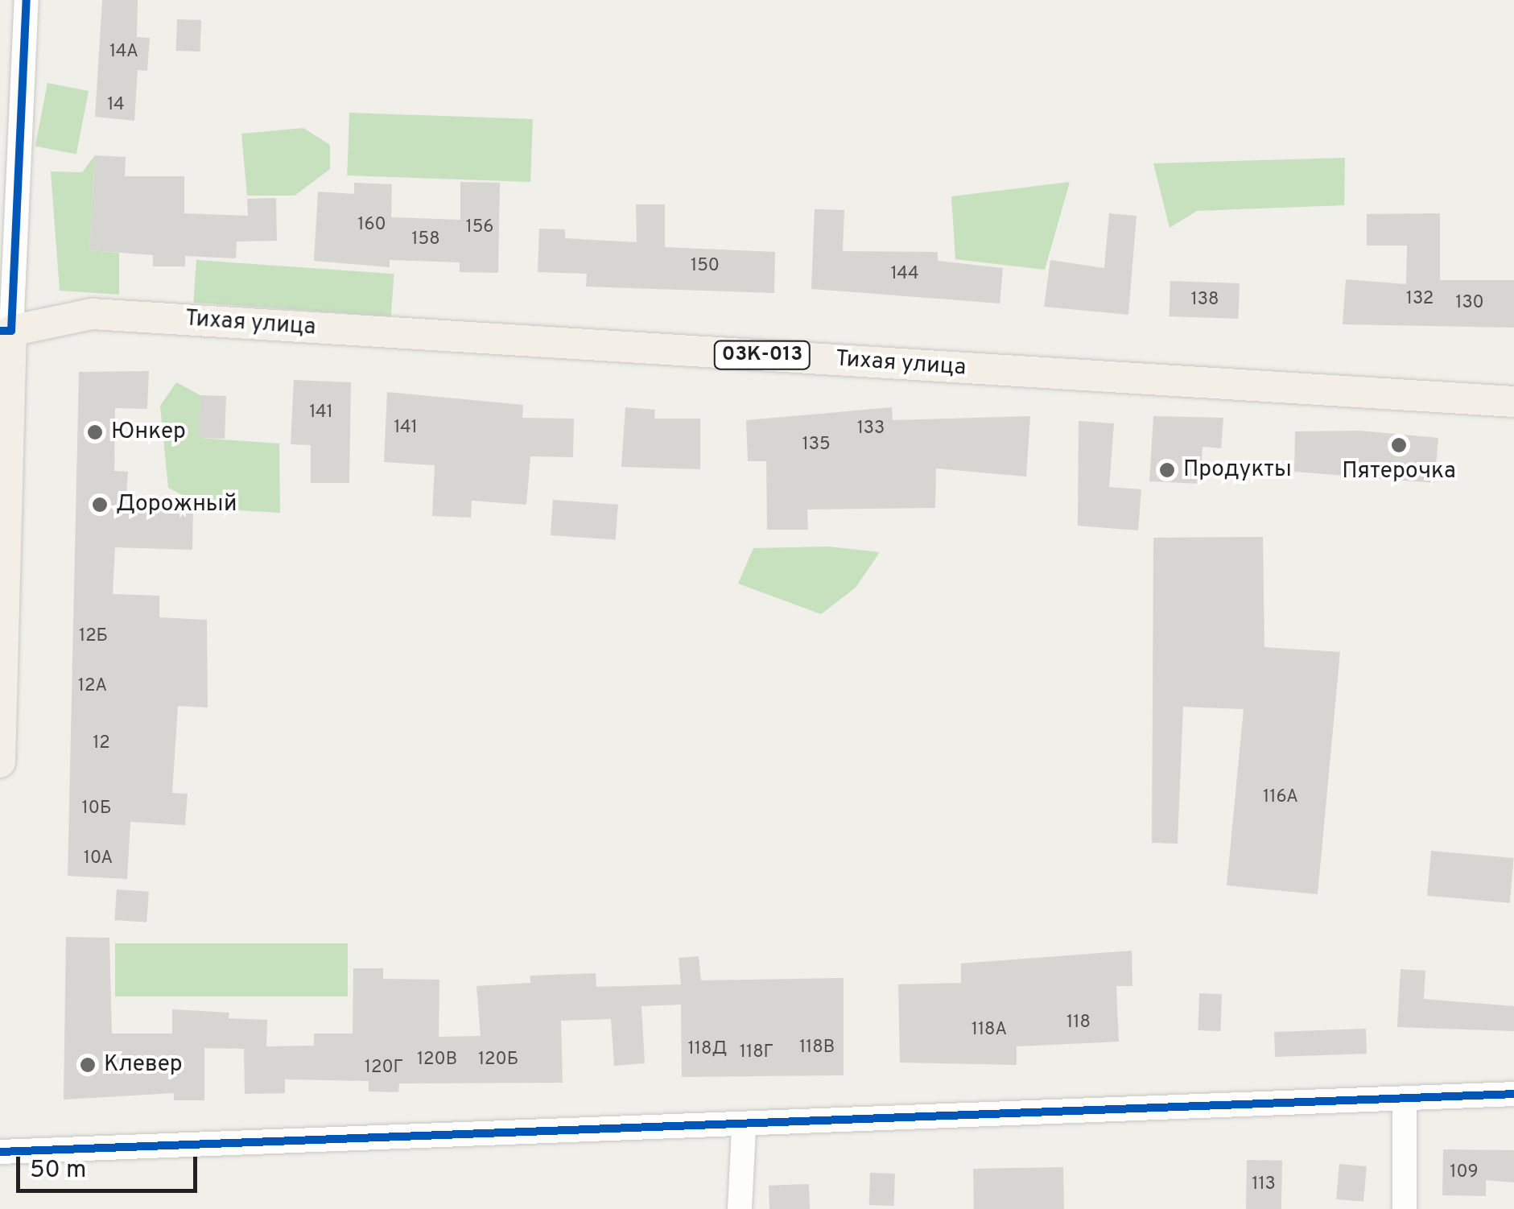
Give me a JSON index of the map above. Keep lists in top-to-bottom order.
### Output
{
  "streets": {
    "main road": ["Тихая улица", "03К-013"]
  },
  "places": [
    "Юнкер",
    "Пятерочка",
    "Продукты",
    "Дорожный",
    "Клевер"
  ],
  "house_numbers": [
    "14А",
    "14",
    "160",
    "156",
    "158",
    "150",
    "144",
    "132",
    "138",
    "130",
    "141",
    "141",
    "133",
    "135",
    "12Б",
    "12А",
    "12",
    "116А",
    "10Б",
    "10А",
    "118",
    "118А",
    "118В",
    "118Д",
    "118Г",
    "120В",
    "120Б",
    "120Г",
    "109",
    "113"
  ],
  "scale_bar": "50 m"
}
